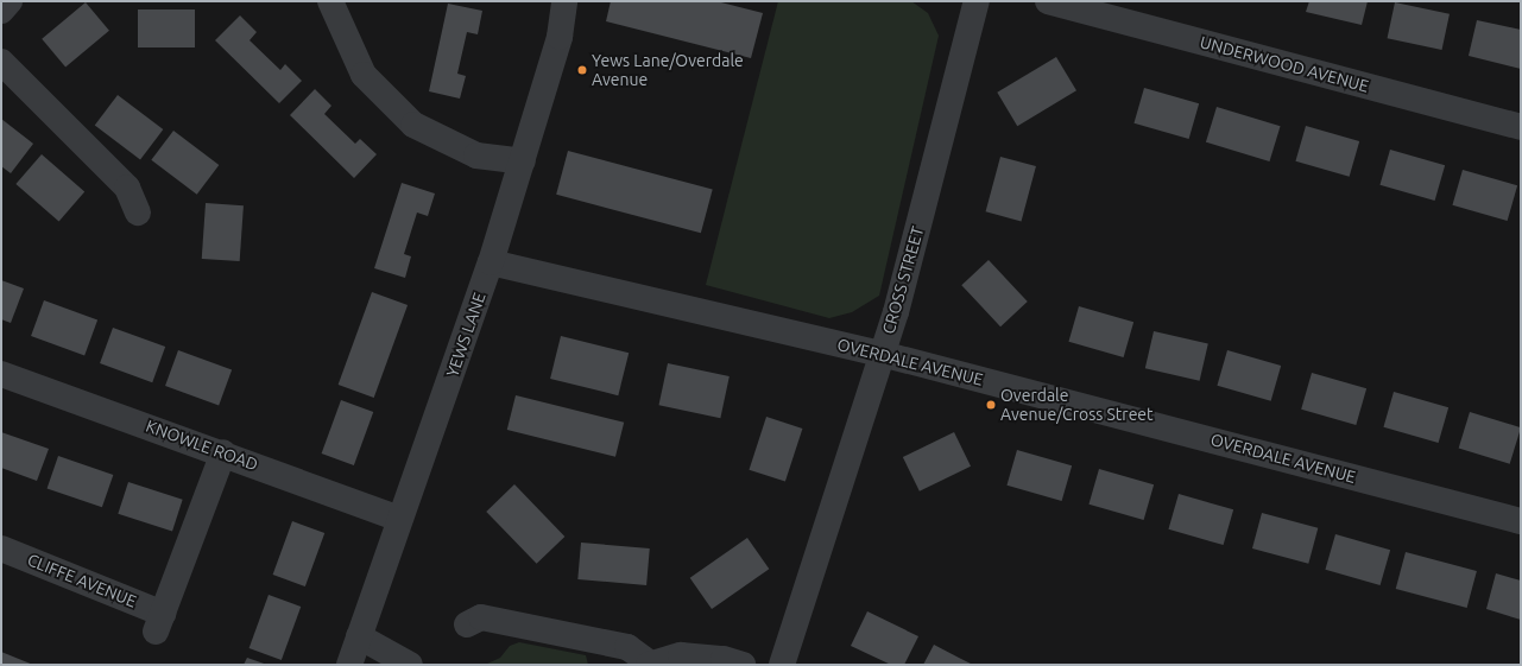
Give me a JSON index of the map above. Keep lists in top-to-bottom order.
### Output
{
  "streets": {
    "street": [
      "UNDERWOOD AVENUE",
      "CROSS STREET",
      "YEWS LANE",
      "OVERDALE AVENUE",
      "KNOWLE ROAD",
      "CLIFFE AVENUE"
    ]
  },
  "crossings": [
    ["CROSS STREET", "OVERDALE AVENUE"],
    ["YEWS LANE", "OVERDALE AVENUE"],
    ["YEWS LANE", "KNOWLE ROAD"],
    ["KNOWLE ROAD", "CLIFFE AVENUE"]
  ],
  "places": ["Yews Lane/Overdale Avenue", "Overdale Avenue/Cross Street"]
}
